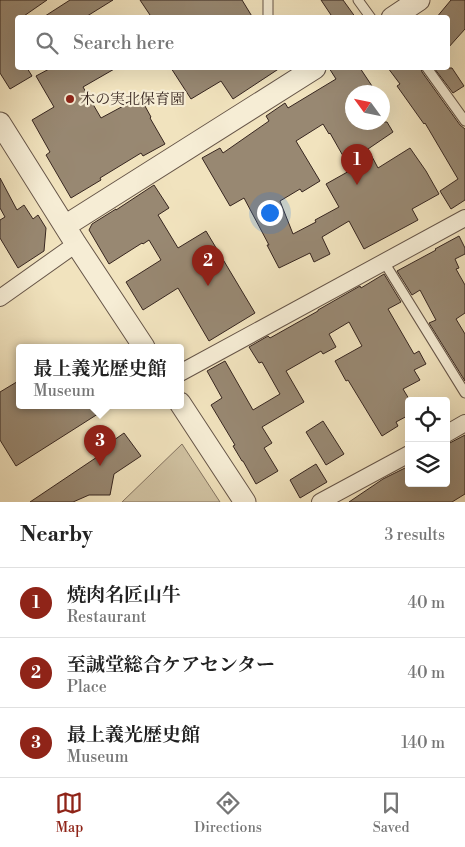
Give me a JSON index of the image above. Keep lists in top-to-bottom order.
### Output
{
  "places": ["木の実北保育園"],
  "north": "top left",
  "page": {
    "search": "Search here",
    "pins": ["1", "2", "3"],
    "popup": ["最上義光歴史館", "Museum"],
    "heading": ["Nearby", "3 results"],
    "list": [
      {
        "mark": "1",
        "name": "焼肉名匠山牛",
        "note": "Restaurant",
        "value": "40 m"
      },
      {
        "mark": "2",
        "name": "至誠堂総合ケアセンター",
        "note": "Place",
        "value": "40 m"
      },
      {
        "mark": "3",
        "name": "最上義光歴史館",
        "note": "Museum",
        "value": "140 m"
      }
    ],
    "nav": ["Map", "Directions", "Saved"]
  }
}
